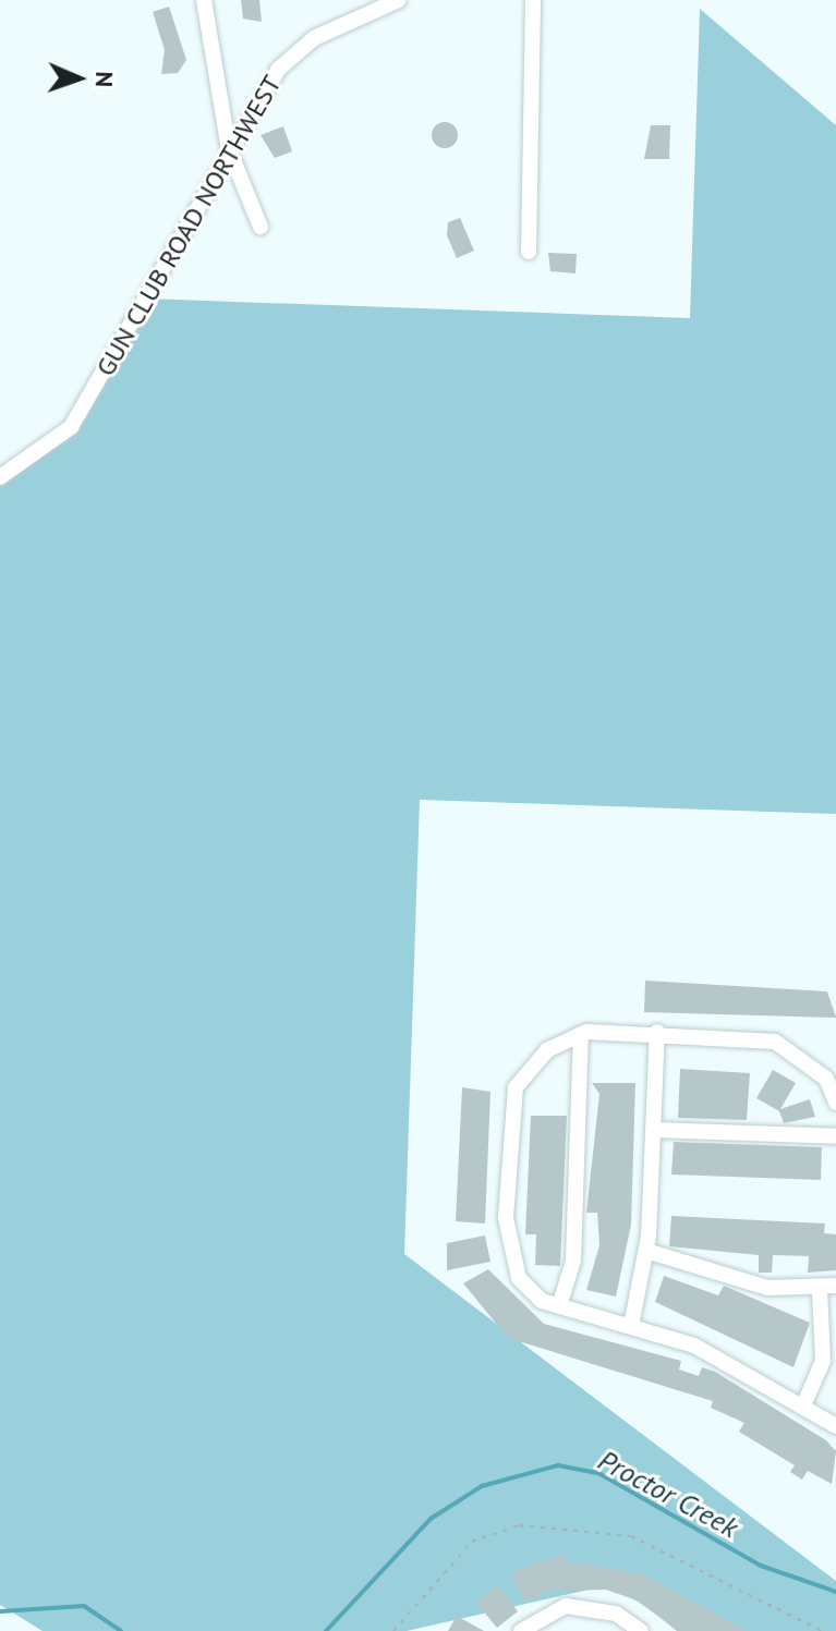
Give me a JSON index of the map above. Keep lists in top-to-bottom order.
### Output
{
  "streets": {
    "street": ["GUN CLUB ROAD NORTHWEST"]
  },
  "water": ["Proctor Creek"],
  "north": "right"
}
